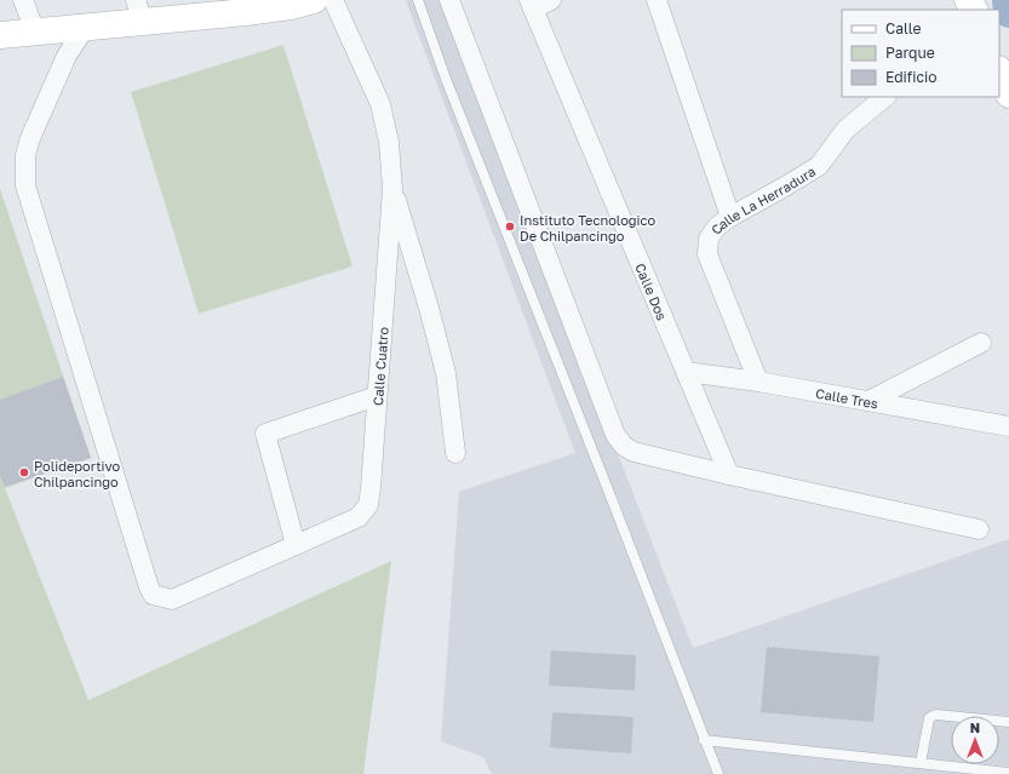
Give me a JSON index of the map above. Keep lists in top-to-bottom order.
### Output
{
  "streets": {
    "street": [
      "Calle La Herradura",
      "Calle Dos",
      "Calle Cuatro",
      "Calle Tres"
    ]
  },
  "crossings": [
    ["Calle La Herradura", "Calle Tres"],
    ["Calle Dos", "Calle Tres"]
  ],
  "places": ["Instituto Tecnologico De Chilpancingo", "Polideportivo Chilpancingo"],
  "legend": ["Calle", "Parque", "Edificio"],
  "north": "top"
}
